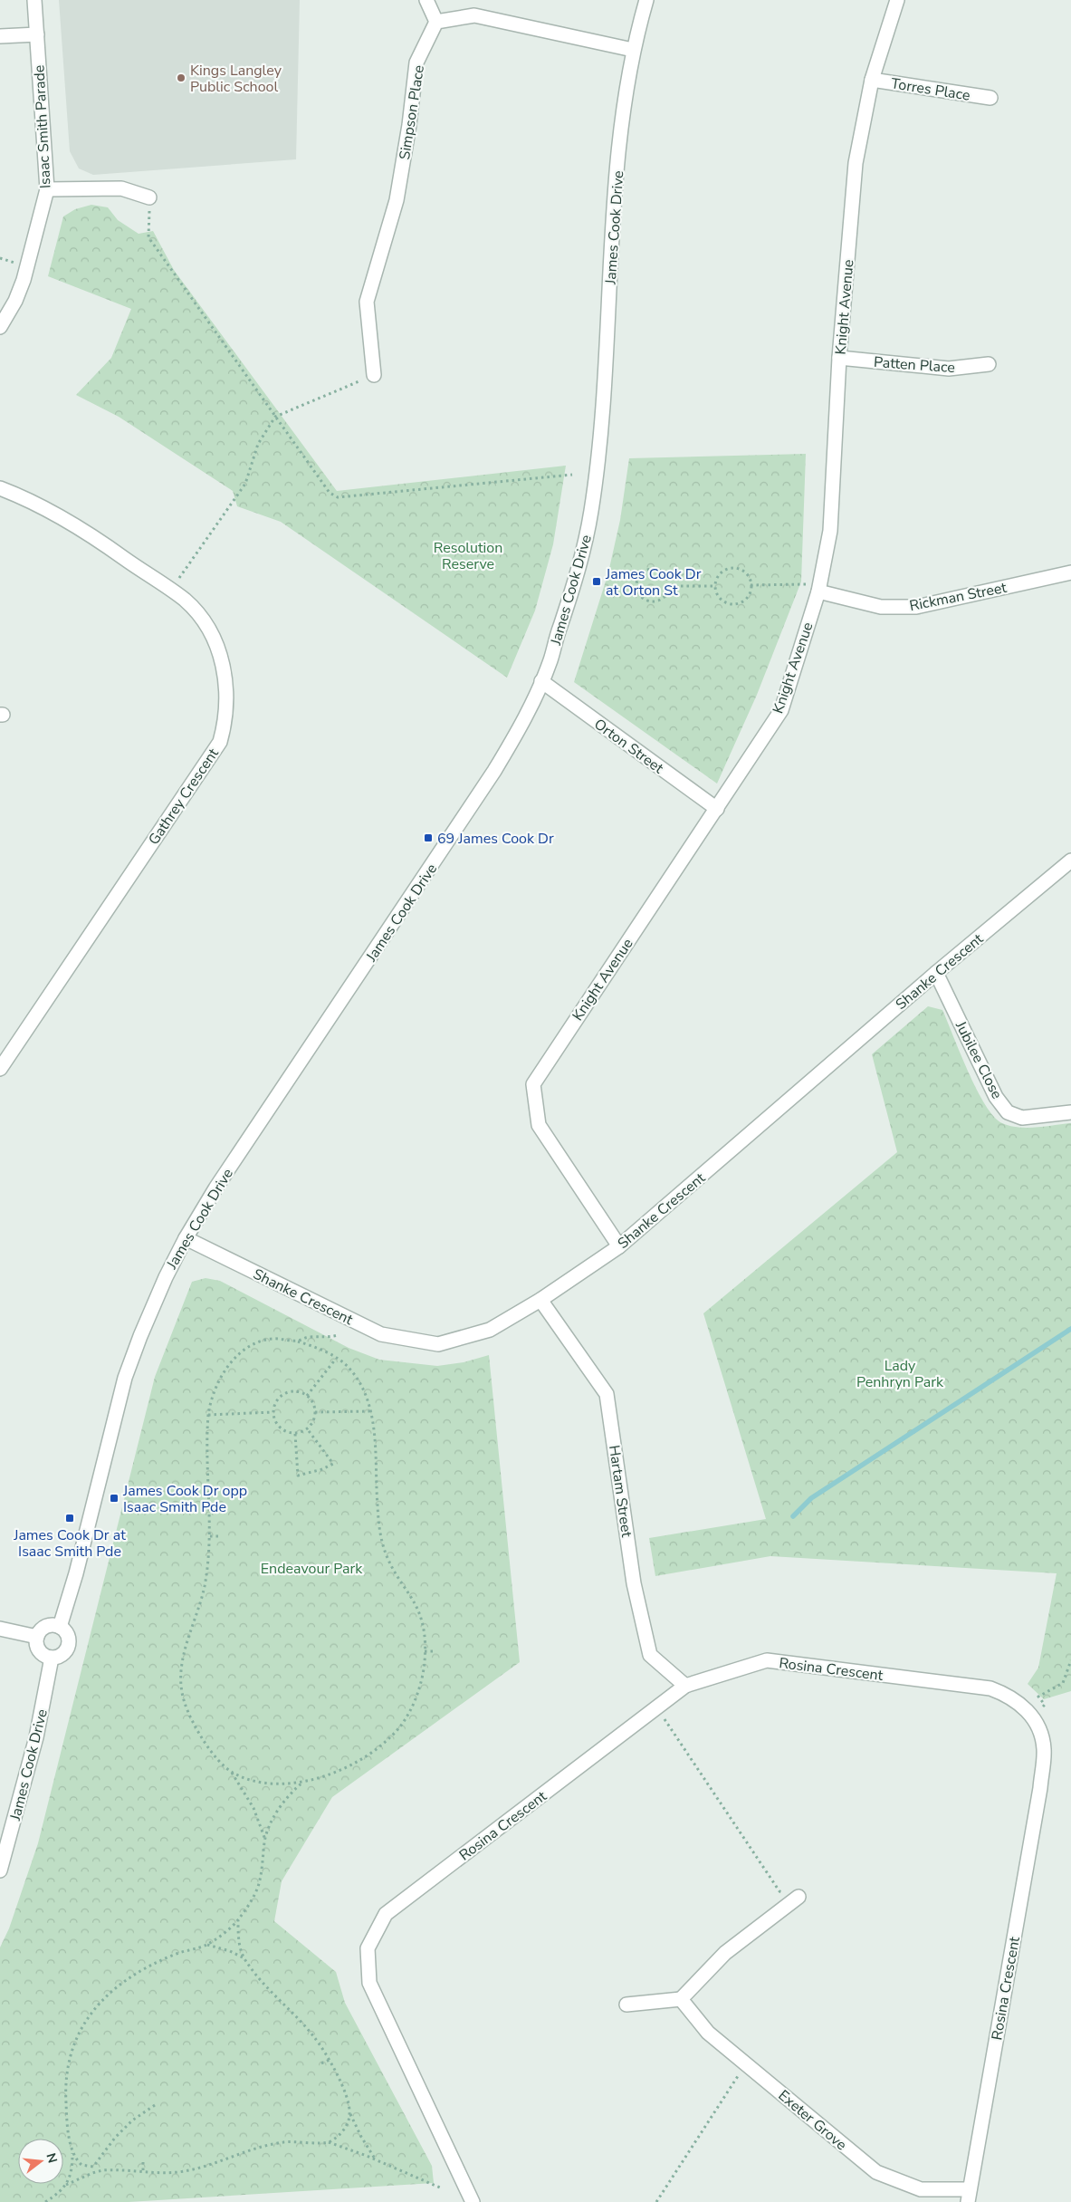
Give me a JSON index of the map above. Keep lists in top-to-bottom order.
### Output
{
  "streets": {
    "street": [
      "Torres Place",
      "Simpson Place",
      "Isaac Smith Parade",
      "James Cook Drive",
      "Knight Avenue",
      "Patten Place",
      "Rickman Street",
      "Orton Street",
      "Gathrey Crescent",
      "Shanke Crescent",
      "Jubilee Close",
      "Hartam Street",
      "Rosina Crescent",
      "Exeter Grove"
    ]
  },
  "crossings": [
    ["Torres Place", "Knight Avenue"],
    ["James Cook Drive", "Orton Street"],
    ["James Cook Drive", "Shanke Crescent"],
    ["Knight Avenue", "Patten Place"],
    ["Knight Avenue", "Rickman Street"],
    ["Knight Avenue", "Orton Street"],
    ["Knight Avenue", "Shanke Crescent"],
    ["Shanke Crescent", "Jubilee Close"],
    ["Shanke Crescent", "Hartam Street"],
    ["Hartam Street", "Rosina Crescent"],
    ["Rosina Crescent", "Exeter Grove"]
  ],
  "parks": ["Resolution Reserve", "Lady Penhryn Park", "Endeavour Park"],
  "places": {
    "other": ["Kings Langley Public School"],
    "transit": [
      "James Cook Dr at Orton St",
      "69 James Cook Dr",
      "James Cook Dr opp Isaac Smith Pde",
      "James Cook Dr at Isaac Smith Pde"
    ]
  },
  "north": "right"
}
